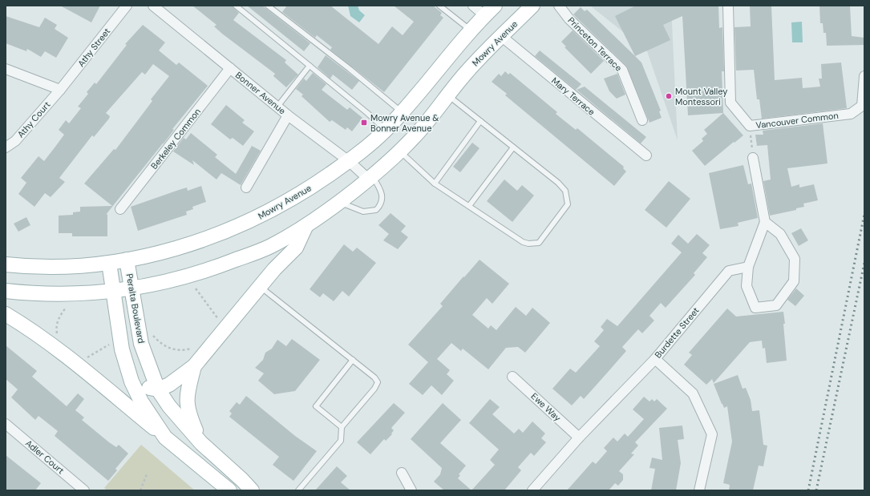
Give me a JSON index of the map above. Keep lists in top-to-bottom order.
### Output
{
  "streets": {
    "main road": ["Mowry Avenue", "Peralta Boulevard"],
    "street": [
      "Princeton Terrace",
      "Athy Street",
      "Bonner Avenue",
      "Mary Terrace",
      "Athy Court",
      "Vancouver Common",
      "Berkeley Common",
      "Burdette Street",
      "Ewe Way",
      "Adler Court"
    ]
  },
  "crossings": [
    ["Mowry Avenue", "Bonner Avenue"],
    ["Mowry Avenue", "Mary Terrace"],
    ["Mowry Avenue", "Peralta Boulevard"],
    ["Athy Street", "Athy Court"],
    ["Bonner Avenue", "Berkeley Common"],
    ["Burdette Street", "Ewe Way"]
  ],
  "places": {
    "other": ["Mount Valley Montessori"],
    "transit": ["Mowry Avenue & Bonner Avenue"]
  }
}
